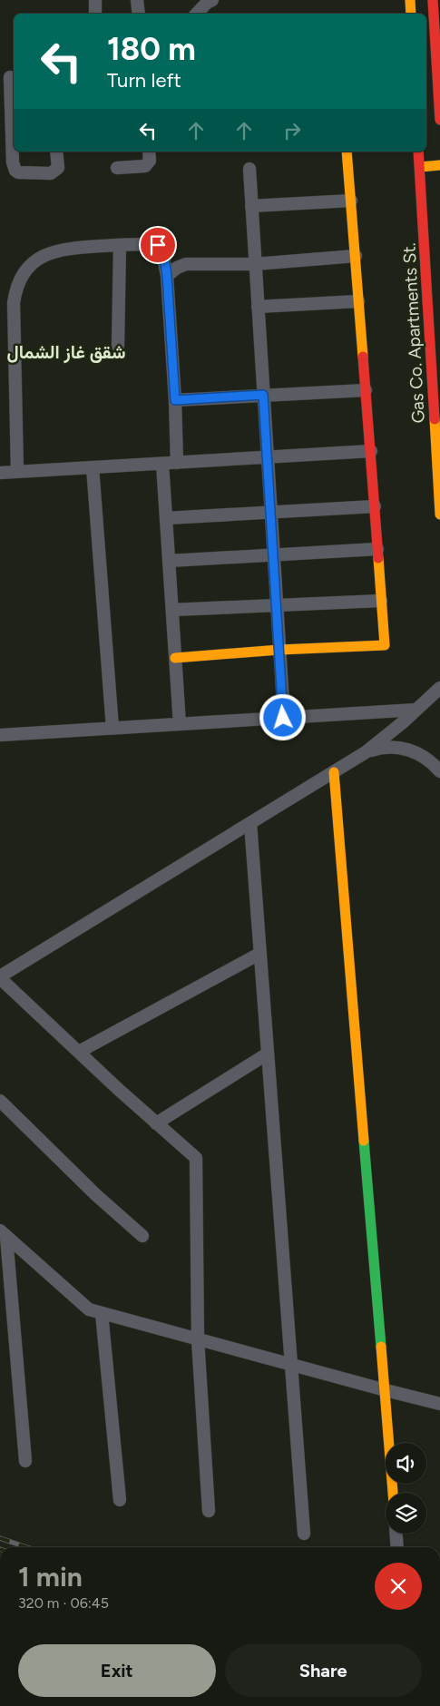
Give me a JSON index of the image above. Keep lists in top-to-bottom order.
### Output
{
  "streets": {
    "main road": ["Gas Co. Apartments St."]
  },
  "districts": ["شقق غاز الشمال"],
  "page": {
    "turn": ["180 m", "Turn left"],
    "heading": ["1 min", "320 m · 06:45"],
    "buttons": ["Exit", "Share"]
  }
}
